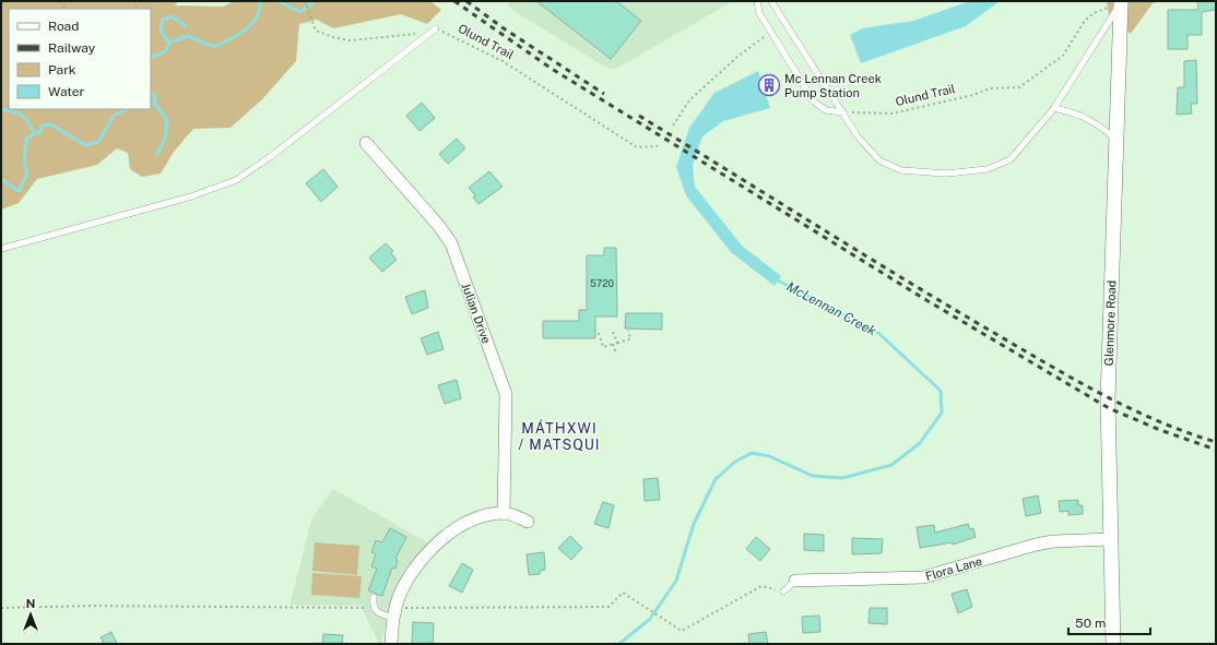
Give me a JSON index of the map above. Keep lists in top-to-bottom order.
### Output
{
  "streets": {
    "street": ["Julian Drive", "Glenmore Road", "Flora Lane"],
    "path": ["Olund Trail"]
  },
  "crossings": [
    ["Olund Trail", "Glenmore Road"],
    ["Glenmore Road", "Flora Lane"]
  ],
  "districts": ["MÁTHXWI / MATSQUI"],
  "water": ["McLennan Creek"],
  "places": {
    "building": ["Mc Lennan Creek Pump Station"]
  },
  "house_numbers": ["5720"],
  "legend": [
    "Road",
    "Railway",
    "Park",
    "Water"
  ],
  "scale_bar": "50 m",
  "north": "top"
}
